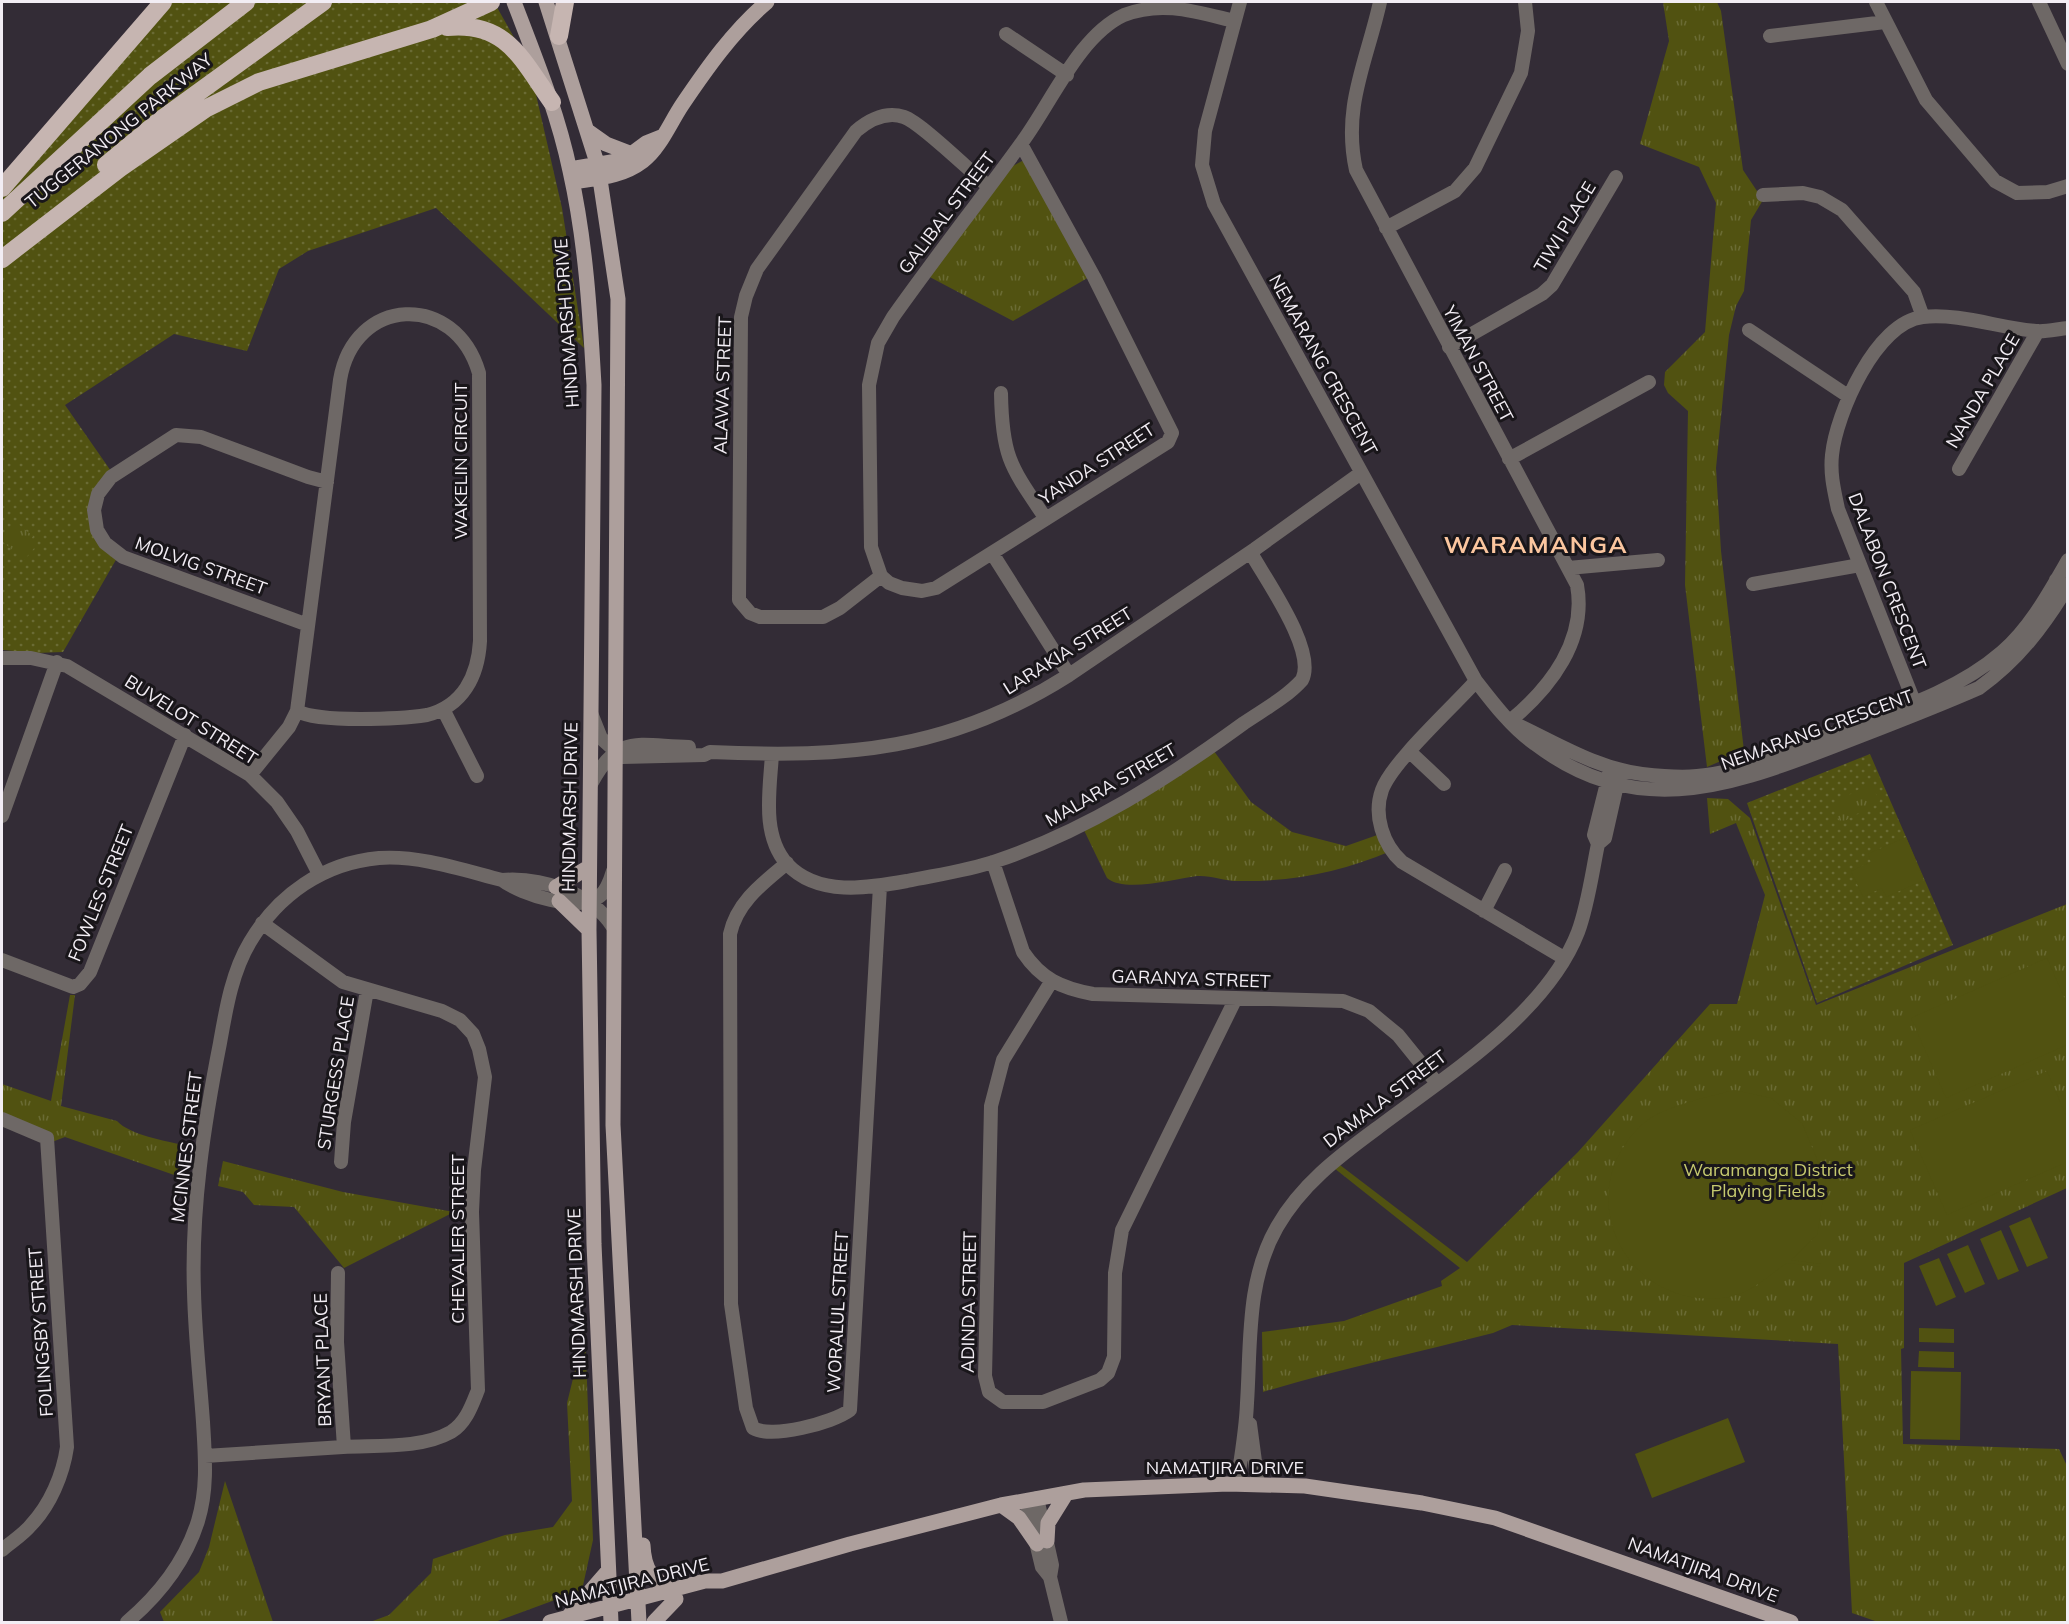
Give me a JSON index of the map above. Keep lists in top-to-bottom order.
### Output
{
  "streets": {
    "highway": ["TUGGERANONG PARKWAY"],
    "main road": ["HINDMARSH DRIVE", "NAMATJIRA DRIVE"],
    "street": [
      "GALIBAL STREET",
      "TIWI PLACE",
      "YIMAN STREET",
      "NEMARANG CRESCENT",
      "ALAWA STREET",
      "NANDA PLACE",
      "WAKELIN CIRCUIT",
      "YANDA STREET",
      "MOLVIG STREET",
      "DALABON CRESCENT",
      "LARAKIA STREET",
      "BUVELOT STREET",
      "MALARA STREET",
      "FOWLES STREET",
      "GARANYA STREET",
      "STURGESS PLACE",
      "DAMALA STREET",
      "MCINNES STREET",
      "CHEVALIER STREET",
      "ADINDA STREET",
      "WORALUL STREET",
      "FOLINGSBY STREET",
      "BRYANT PLACE"
    ]
  },
  "crossings": [
    ["GALIBAL STREET", "NEMARANG CRESCENT"],
    ["GALIBAL STREET", "ALAWA STREET"],
    ["GALIBAL STREET", "YANDA STREET"],
    ["TIWI PLACE", "YIMAN STREET"],
    ["HINDMARSH DRIVE", "MCINNES STREET"],
    ["HINDMARSH DRIVE", "NAMATJIRA DRIVE"],
    ["YIMAN STREET", "NEMARANG CRESCENT"],
    ["NEMARANG CRESCENT", "DALABON CRESCENT"],
    ["NEMARANG CRESCENT", "LARAKIA STREET"],
    ["NEMARANG CRESCENT", "DAMALA STREET"],
    ["ALAWA STREET", "YANDA STREET"],
    ["NANDA PLACE", "DALABON CRESCENT"],
    ["WAKELIN CIRCUIT", "MOLVIG STREET"],
    ["WAKELIN CIRCUIT", "BUVELOT STREET"],
    ["LARAKIA STREET", "MALARA STREET"],
    ["BUVELOT STREET", "FOWLES STREET"],
    ["BUVELOT STREET", "MCINNES STREET"],
    ["MALARA STREET", "GARANYA STREET"],
    ["MALARA STREET", "WORALUL STREET"],
    ["GARANYA STREET", "DAMALA STREET"],
    ["GARANYA STREET", "ADINDA STREET"],
    ["STURGESS PLACE", "CHEVALIER STREET"],
    ["DAMALA STREET", "NAMATJIRA DRIVE"],
    ["MCINNES STREET", "CHEVALIER STREET"],
    ["CHEVALIER STREET", "BRYANT PLACE"]
  ],
  "districts": ["WARAMANGA"],
  "parks": ["Waramanga District Playing Fields"]
}
